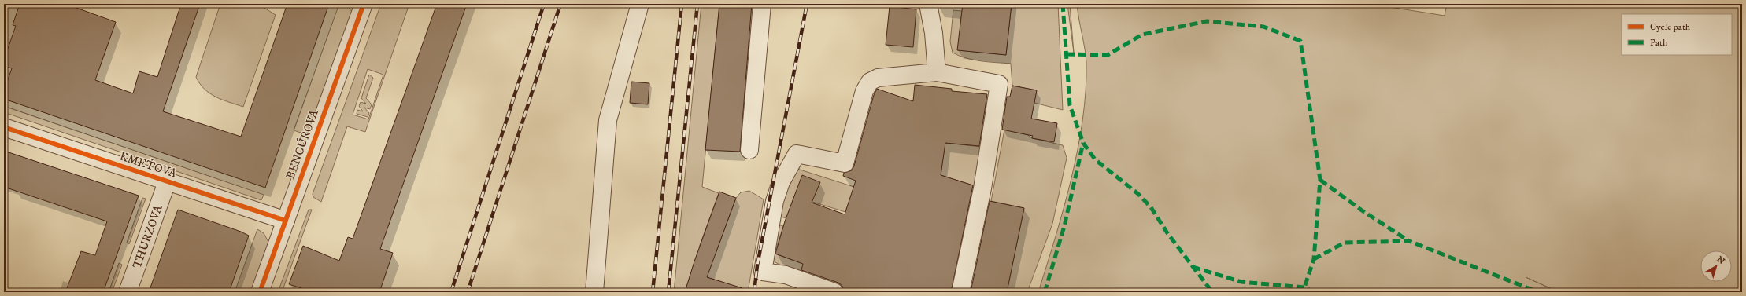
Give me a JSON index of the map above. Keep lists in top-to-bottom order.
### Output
{
  "streets": {
    "street": ["BENCÚROVA", "KMEŤOVA", "THURZOVA"]
  },
  "crossings": [
    ["BENCÚROVA", "KMEŤOVA"],
    ["KMEŤOVA", "THURZOVA"]
  ],
  "legend": ["Cycle path", "Path"],
  "north": "top right"
}
